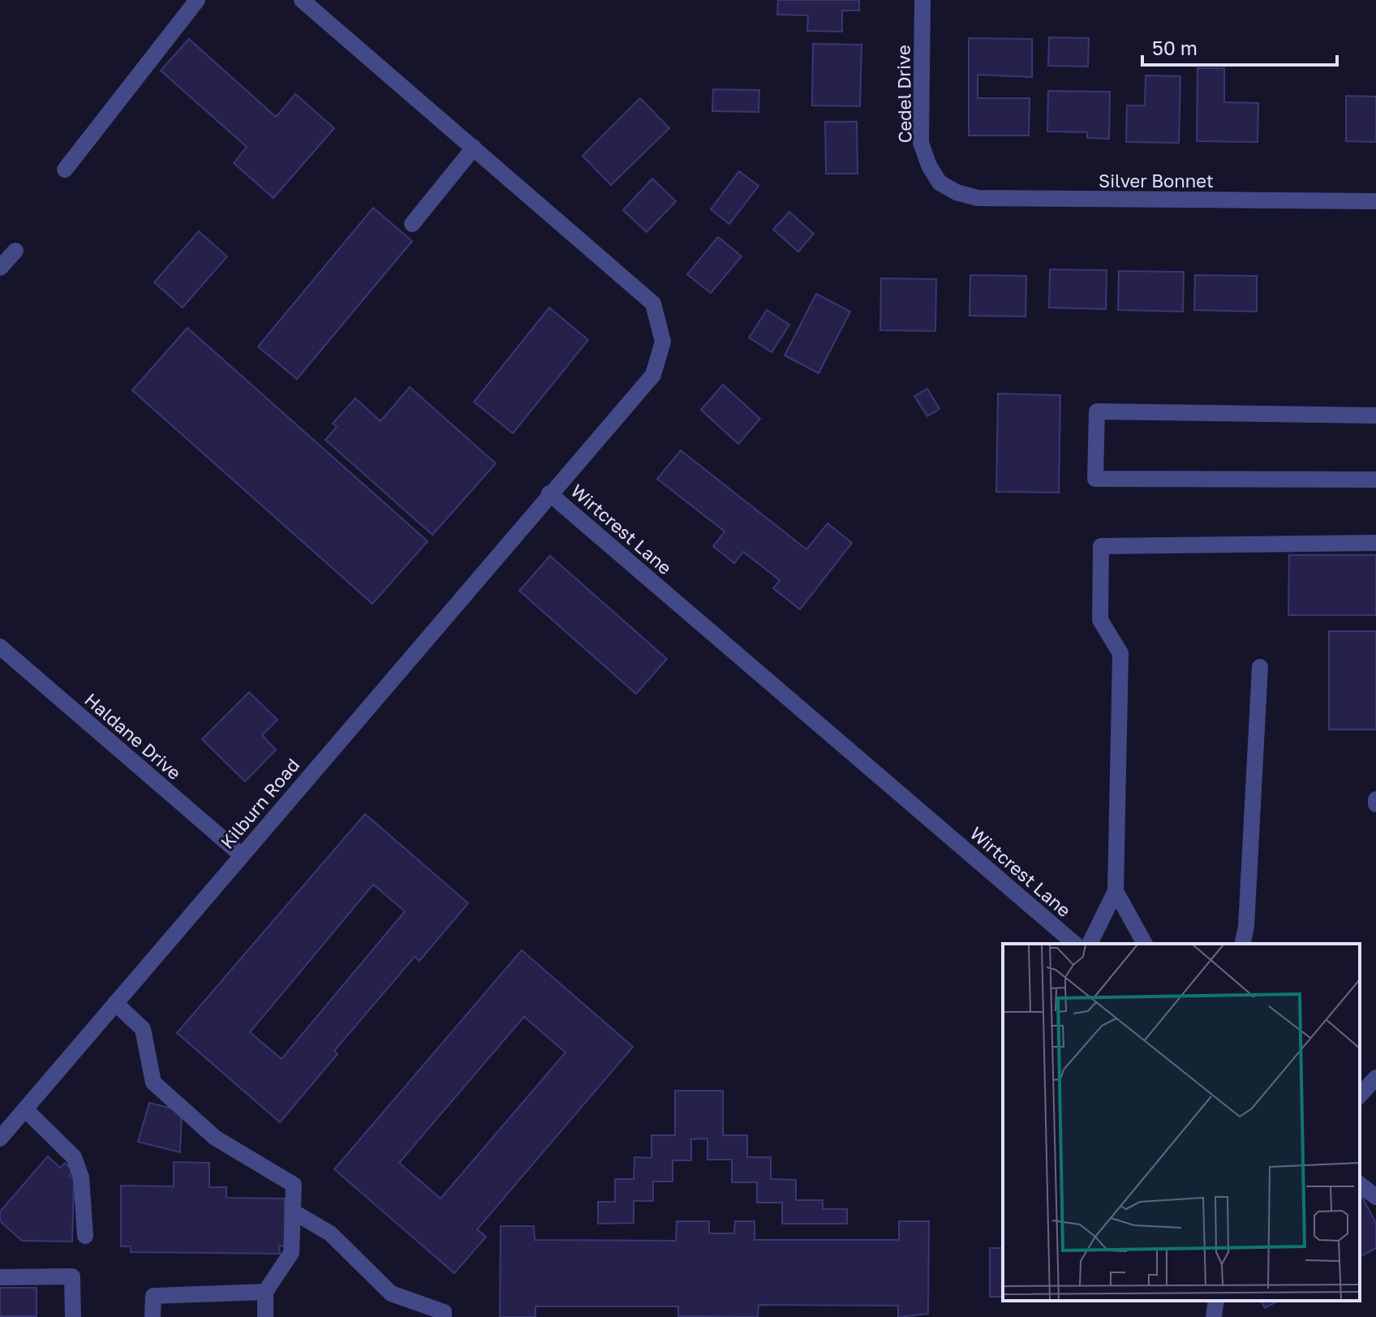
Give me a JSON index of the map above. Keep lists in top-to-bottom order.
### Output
{
  "streets": {
    "street": [
      "Cedel Drive",
      "Silver Bonnet",
      "Wirtcrest Lane",
      "Haldane Drive",
      "Kilburn Road"
    ]
  },
  "crossings": [
    ["Cedel Drive", "Silver Bonnet"],
    ["Wirtcrest Lane", "Kilburn Road"],
    ["Haldane Drive", "Kilburn Road"]
  ],
  "scale_bar": "50 m"
}
